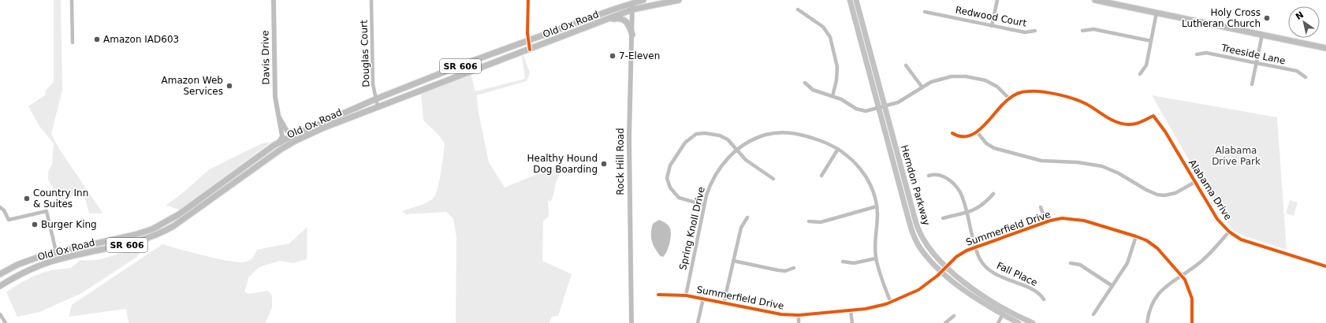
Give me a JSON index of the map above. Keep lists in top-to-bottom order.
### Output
{
  "streets": {
    "main road": ["Old Ox Road", "SR 606", "Herndon Parkway"],
    "street": [
      "Redwood Court",
      "Douglas Court",
      "Treeside Lane",
      "Davis Drive",
      "Rock Hill Road",
      "Alabama Drive",
      "Spring Knoll Drive",
      "Summerfield Drive",
      "Fall Place"
    ]
  },
  "crossings": [
    ["Old Ox Road", "Douglas Court"],
    ["Old Ox Road", "Davis Drive"],
    ["Old Ox Road", "Rock Hill Road"],
    ["Herndon Parkway", "Summerfield Drive"],
    ["Spring Knoll Drive", "Summerfield Drive"],
    ["Summerfield Drive", "Fall Place"]
  ],
  "parks": ["Alabama Drive Park"],
  "places": [
    "Holy Cross Lutheran Church",
    "Amazon IAD603",
    "7-Eleven",
    "Amazon Web Services",
    "Healthy Hound Dog Boarding",
    "Country Inn & Suites",
    "Burger King"
  ],
  "north": "top left"
}
